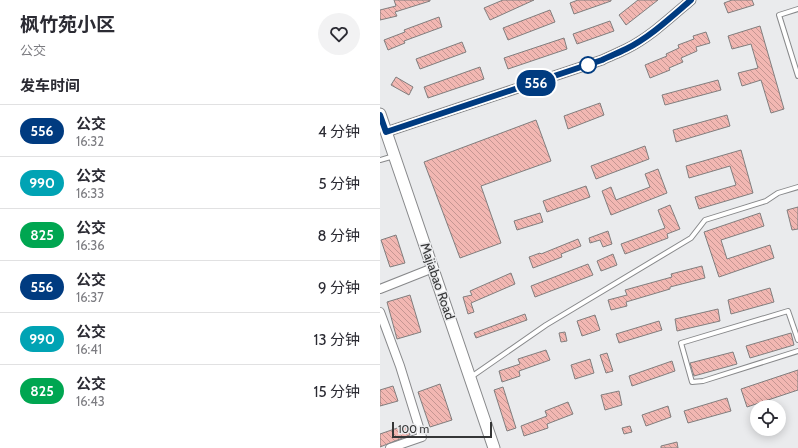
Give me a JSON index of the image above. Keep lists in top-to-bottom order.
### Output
{
  "streets": {
    "main road": ["Majiabao Road"]
  },
  "lines": ["bus line 556"],
  "scale_bar": "100 m",
  "page": {
    "heading": [
      ["枫竹苑小区", "公交"],
      "发车时间"
    ],
    "on_map": "556",
    "list": [
      {
        "mark": "556",
        "name": "公交",
        "note": "16:32",
        "value": "4 分钟"
      },
      {
        "mark": "990",
        "name": "公交",
        "note": "16:33",
        "value": "5 分钟"
      },
      {
        "mark": "825",
        "name": "公交",
        "note": "16:36",
        "value": "8 分钟"
      },
      {
        "mark": "556",
        "name": "公交",
        "note": "16:37",
        "value": "9 分钟"
      },
      {
        "mark": "990",
        "name": "公交",
        "note": "16:41",
        "value": "13 分钟"
      },
      {
        "mark": "825",
        "name": "公交",
        "note": "16:43",
        "value": "15 分钟"
      }
    ],
    "scale": "100 m"
  }
}
